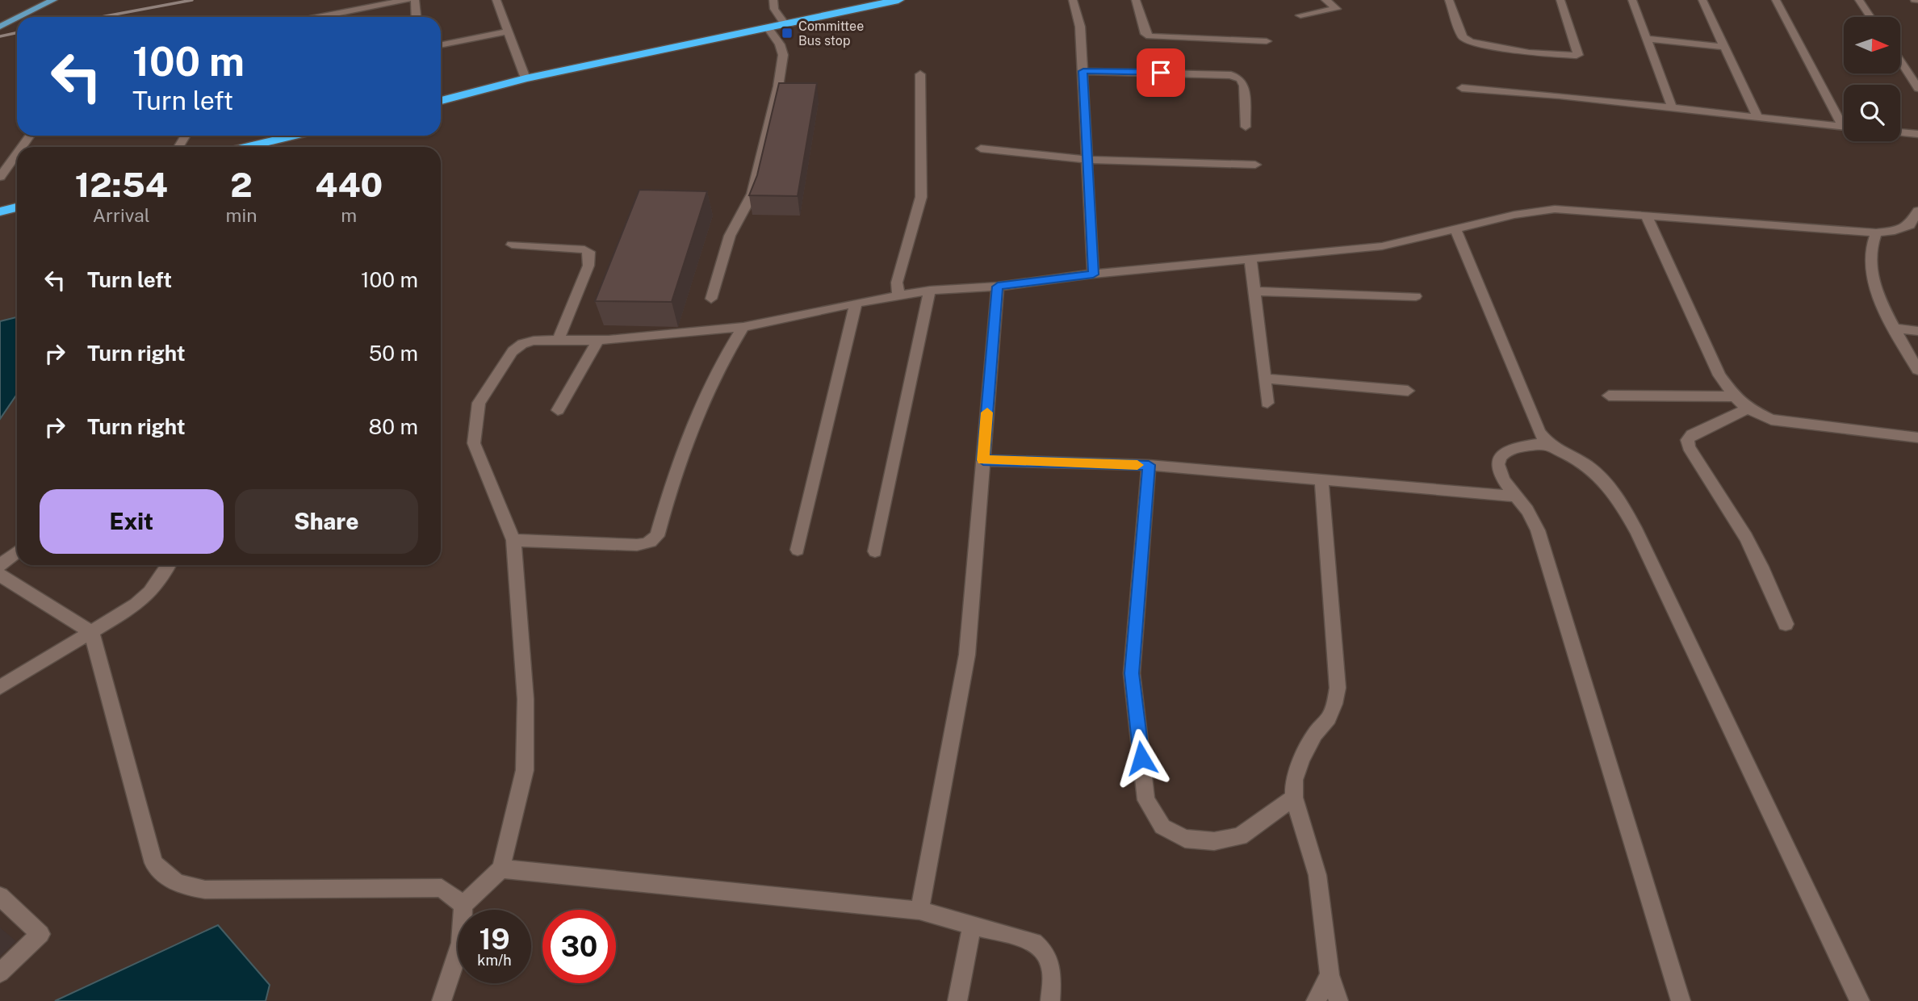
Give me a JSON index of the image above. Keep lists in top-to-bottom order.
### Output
{
  "places": {
    "transit": ["Committee Bus stop"]
  },
  "north": "right",
  "page": {
    "turn": ["100 m", "Turn left"],
    "eta": [
      "12:54",
      "Arrival",
      "2",
      "min",
      "440",
      "m"
    ],
    "list": [
      {
        "name": "Turn left",
        "value": "100 m"
      },
      {
        "name": "Turn right",
        "value": "50 m"
      },
      {
        "name": "Turn right",
        "value": "80 m"
      }
    ],
    "buttons": ["Exit", "Share"],
    "speed": "19 km/h",
    "limit": "30"
  }
}
